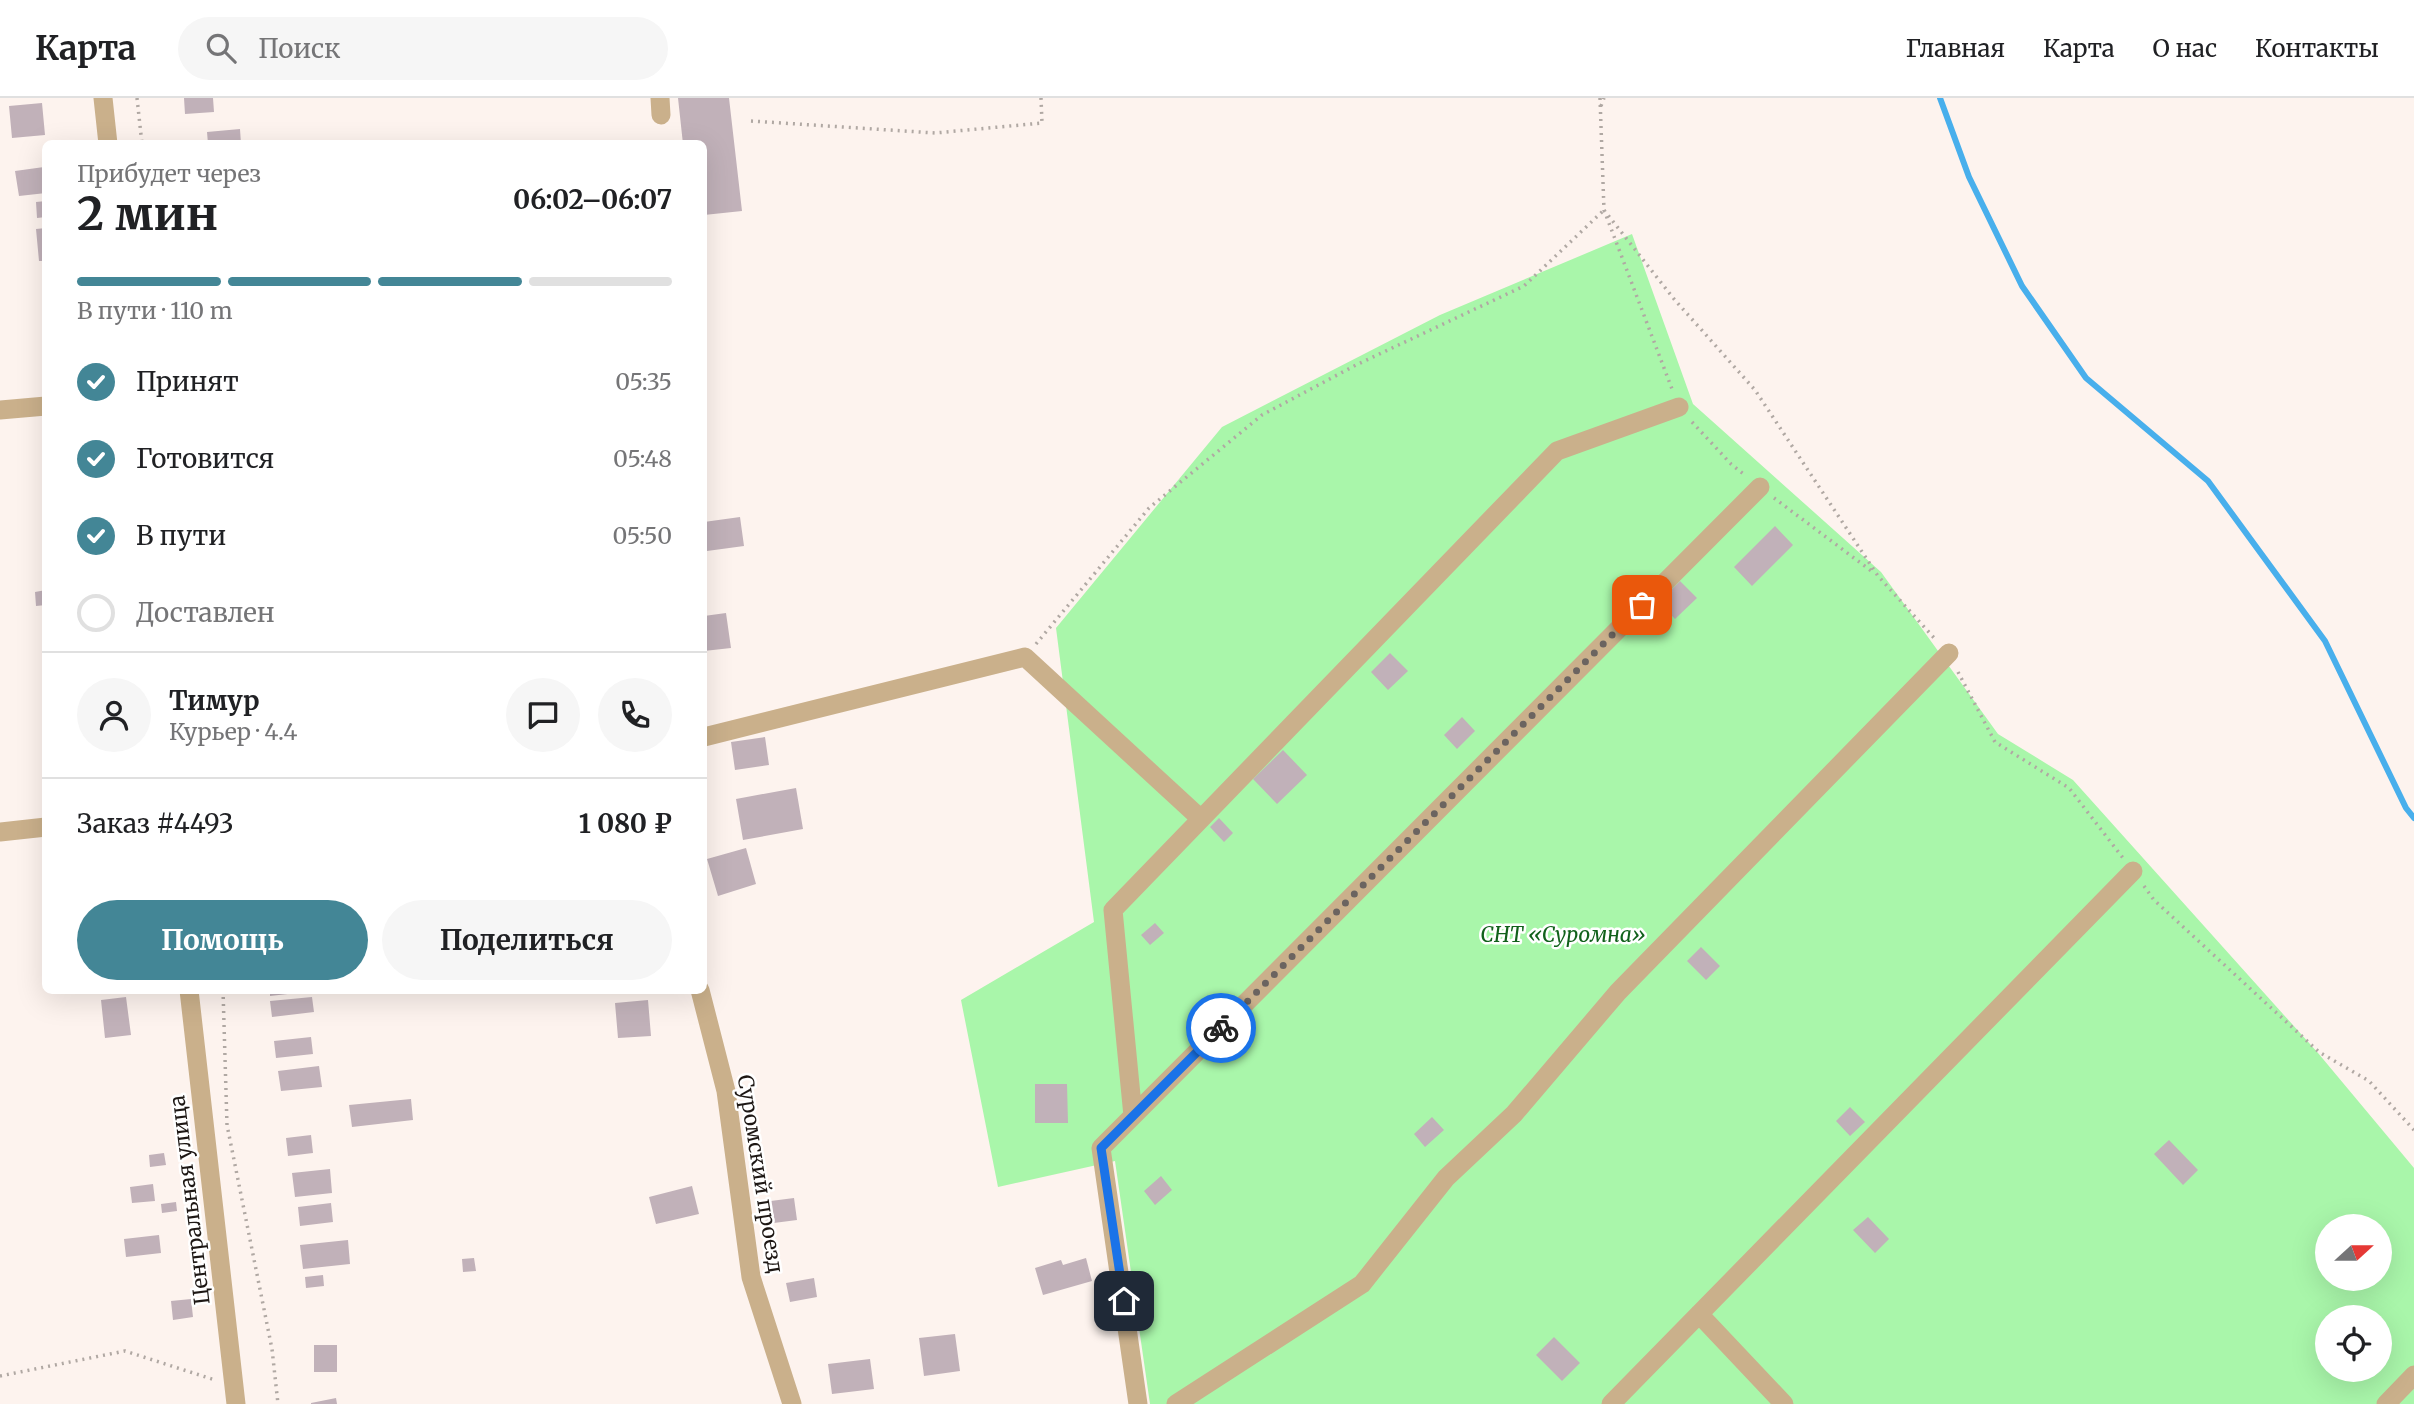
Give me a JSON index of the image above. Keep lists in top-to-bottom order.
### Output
{
  "streets": {
    "street": ["Суромский проезд", "Центральная улица"]
  },
  "parks": ["СНТ «Суромна»"],
  "north": "right",
  "page": {
    "header": "Карта",
    "search": "Поиск",
    "nav": [
      "Главная",
      "Карта",
      "О нас",
      "Контакты"
    ],
    "heading": ["2 мин", "Прибудет через", "06:02–06:07"],
    "panel": [
      "Тимур",
      "Курьер · 4.4",
      "Заказ #4493",
      "1 080 ₽"
    ],
    "bar": "В пути · 110 m",
    "list": [
      ["Принят", "05:35"],
      ["Готовится", "05:48"],
      ["В пути", "05:50"],
      "Доставлен"
    ],
    "buttons": ["Помощь", "Поделиться"]
  }
}
